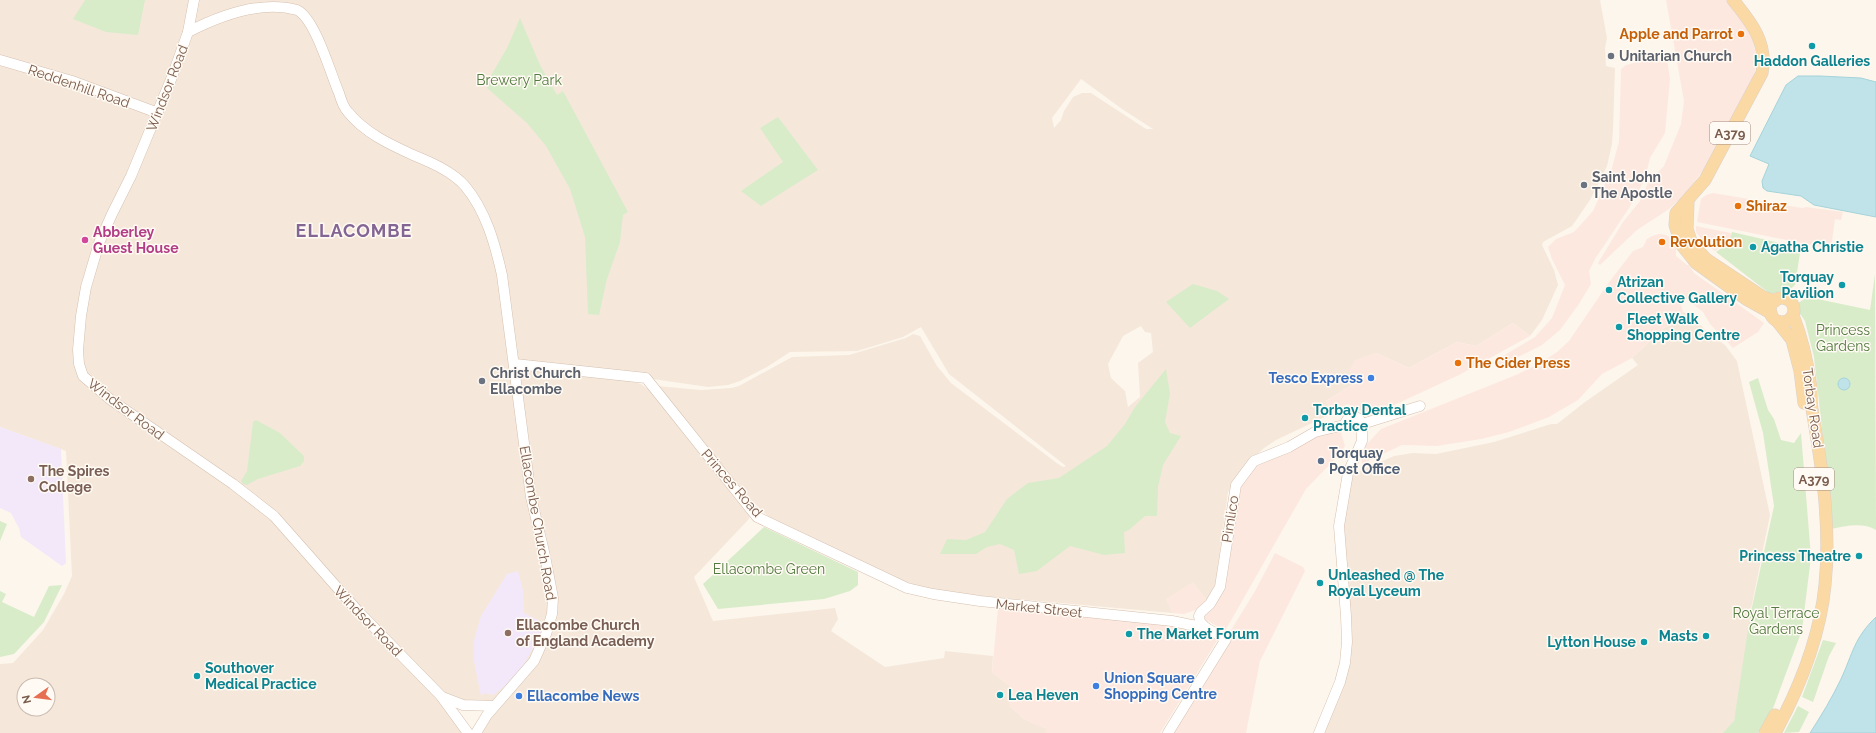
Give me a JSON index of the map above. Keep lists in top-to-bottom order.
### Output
{
  "streets": {
    "main road": ["A379", "Torbay Road"],
    "street": [
      "Reddenhill Road",
      "Windsor Road",
      "Princes Road",
      "Pimlico",
      "Ellacombe Church Road",
      "Market Street"
    ]
  },
  "crossings": [
    ["Reddenhill Road", "Windsor Road"],
    ["Windsor Road", "Ellacombe Church Road"],
    ["A379", "Torbay Road"],
    ["Princes Road", "Ellacombe Church Road"],
    ["Princes Road", "Market Street"],
    ["Pimlico", "Market Street"]
  ],
  "districts": ["ELLACOMBE"],
  "parks": [
    "Brewery Park",
    "Princess Gardens",
    "Ellacombe Green",
    "Royal Terrace Gardens"
  ],
  "places": [
    "Apple and Parrot",
    "Haddon Galleries",
    "Unitarian Church",
    "Saint John The Apostle",
    "Shiraz",
    "Abberley Guest House",
    "Revolution",
    "Agatha Christie",
    "Torquay Pavilion",
    "Atrizan Collective Gallery",
    "Fleet Walk Shopping Centre",
    "The Cider Press",
    "Tesco Express",
    "Christ Church Ellacombe",
    "Torbay Dental Practice",
    "Torquay Post Office",
    "The Spires College",
    "Princess Theatre",
    "Unleashed @ The Royal Lyceum",
    "Ellacombe Church of England Academy",
    "The Market Forum",
    "Masts",
    "Lytton House",
    "Southover Medical Practice",
    "Union Square Shopping Centre",
    "Lea Heven",
    "Ellacombe News"
  ],
  "north": "left"
}
